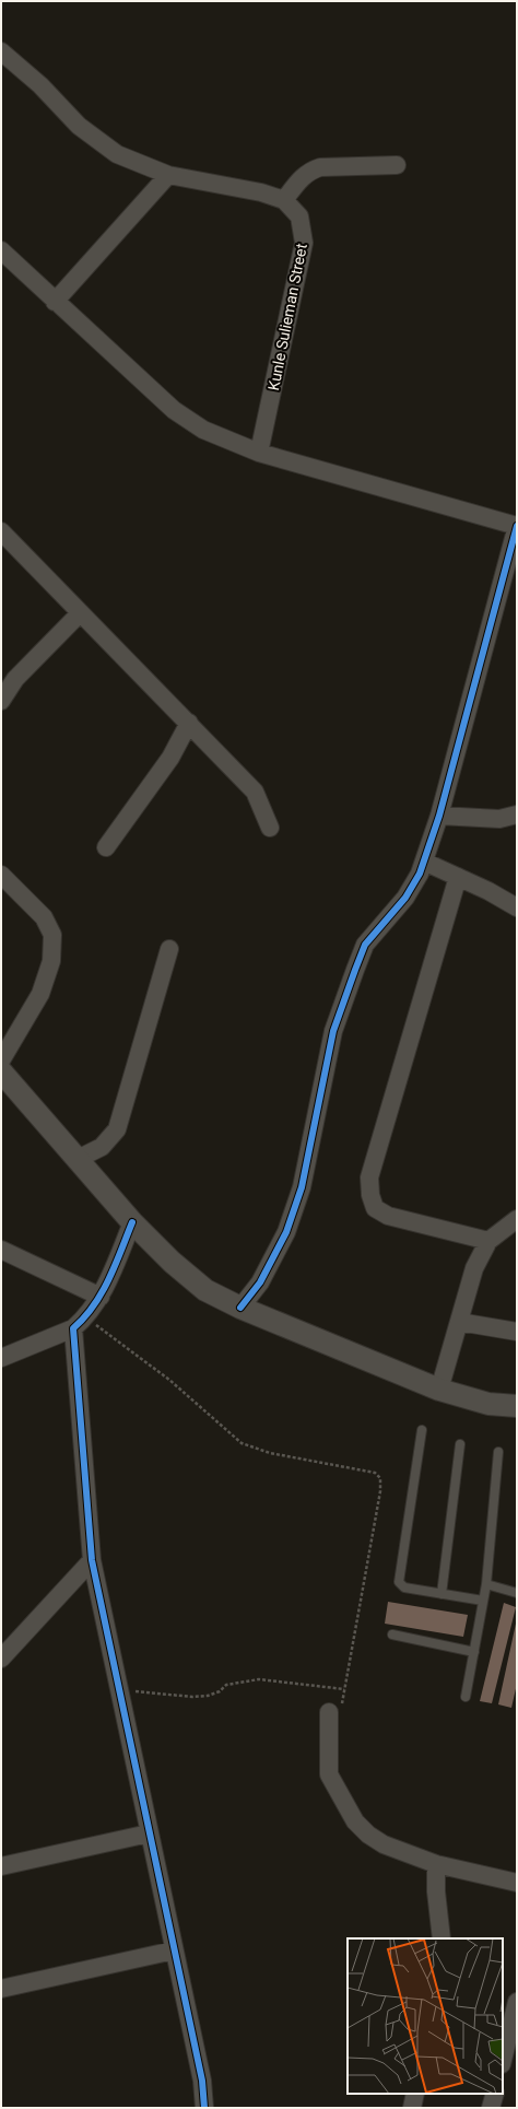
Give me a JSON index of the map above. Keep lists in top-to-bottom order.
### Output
{
  "streets": {
    "street": ["Kunle Sulieman Street"]
  }
}
